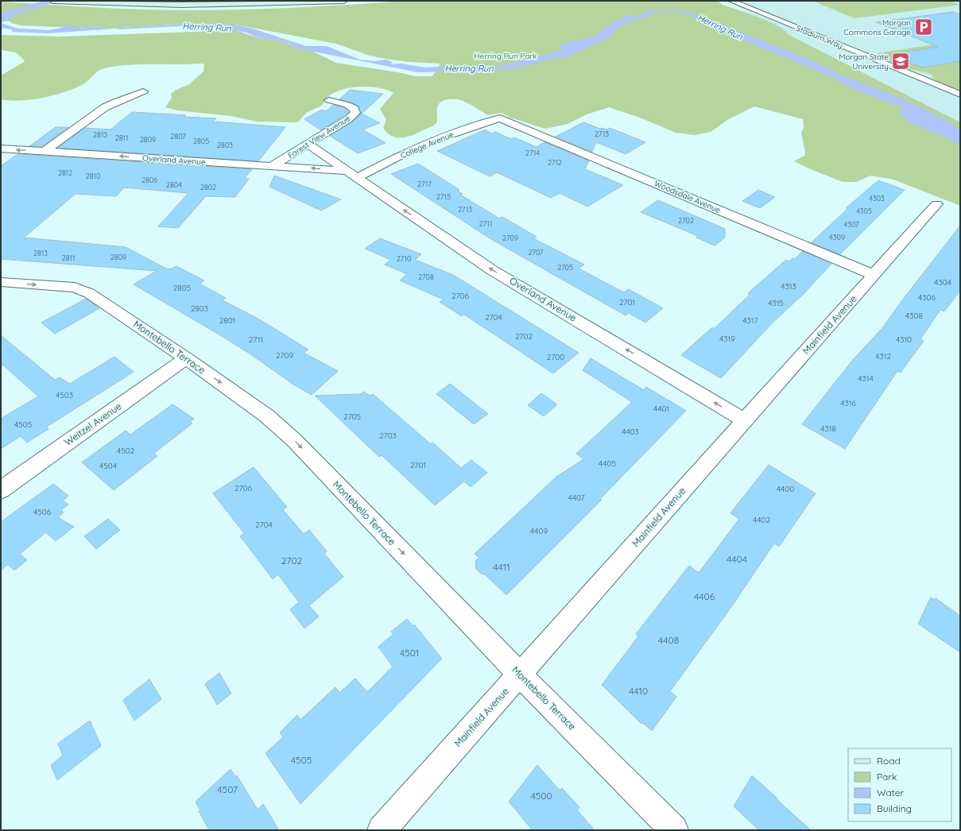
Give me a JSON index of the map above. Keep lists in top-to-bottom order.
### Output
{
  "streets": {
    "street": [
      "Stadium Way",
      "Forest View Avenue",
      "College Avenue",
      "Overland Avenue",
      "Woodsdale Avenue",
      "Mainfield Avenue",
      "Montebello Terrace",
      "Weitzel Avenue"
    ]
  },
  "crossings": [
    ["Forest View Avenue", "Overland Avenue"],
    ["College Avenue", "Overland Avenue"],
    ["College Avenue", "Woodsdale Avenue"],
    ["Overland Avenue", "Mainfield Avenue"],
    ["Woodsdale Avenue", "Mainfield Avenue"],
    ["Mainfield Avenue", "Montebello Terrace"],
    ["Montebello Terrace", "Weitzel Avenue"]
  ],
  "one_way": ["Overland Avenue", "Montebello Terrace"],
  "water": ["Herring Run"],
  "parks": ["Herring Run Park"],
  "places": {
    "parking": ["Morgan Commons Garage"],
    "school or university": ["Morgan State University"]
  },
  "house_numbers": [
    "2713",
    "2813",
    "2807",
    "2811",
    "2809",
    "2805",
    "2803",
    "2714",
    "2712",
    "2812",
    "2810",
    "2806",
    "2717",
    "2804",
    "2802",
    "2715",
    "4303",
    "2713",
    "4305",
    "2702",
    "2711",
    "4307",
    "4309",
    "2709",
    "2707",
    "2813",
    "2809",
    "2811",
    "2710",
    "2705",
    "2708",
    "4304",
    "4313",
    "2805",
    "2706",
    "4306",
    "2701",
    "4315",
    "2803",
    "4308",
    "2704",
    "2801",
    "4317",
    "2702",
    "4319",
    "2711",
    "4310",
    "2709",
    "4312",
    "2700",
    "4314",
    "4503",
    "4316",
    "4401",
    "2705",
    "4505",
    "4318",
    "4403",
    "2703",
    "4502",
    "4405",
    "2701",
    "4504",
    "2706",
    "4400",
    "4407",
    "4506",
    "4402",
    "2704",
    "4409",
    "4404",
    "2702",
    "4411",
    "4406",
    "4408",
    "4501",
    "4410",
    "4505",
    "4507",
    "4500"
  ],
  "legend": [
    "Road",
    "Park",
    "Water",
    "Building"
  ]
}
